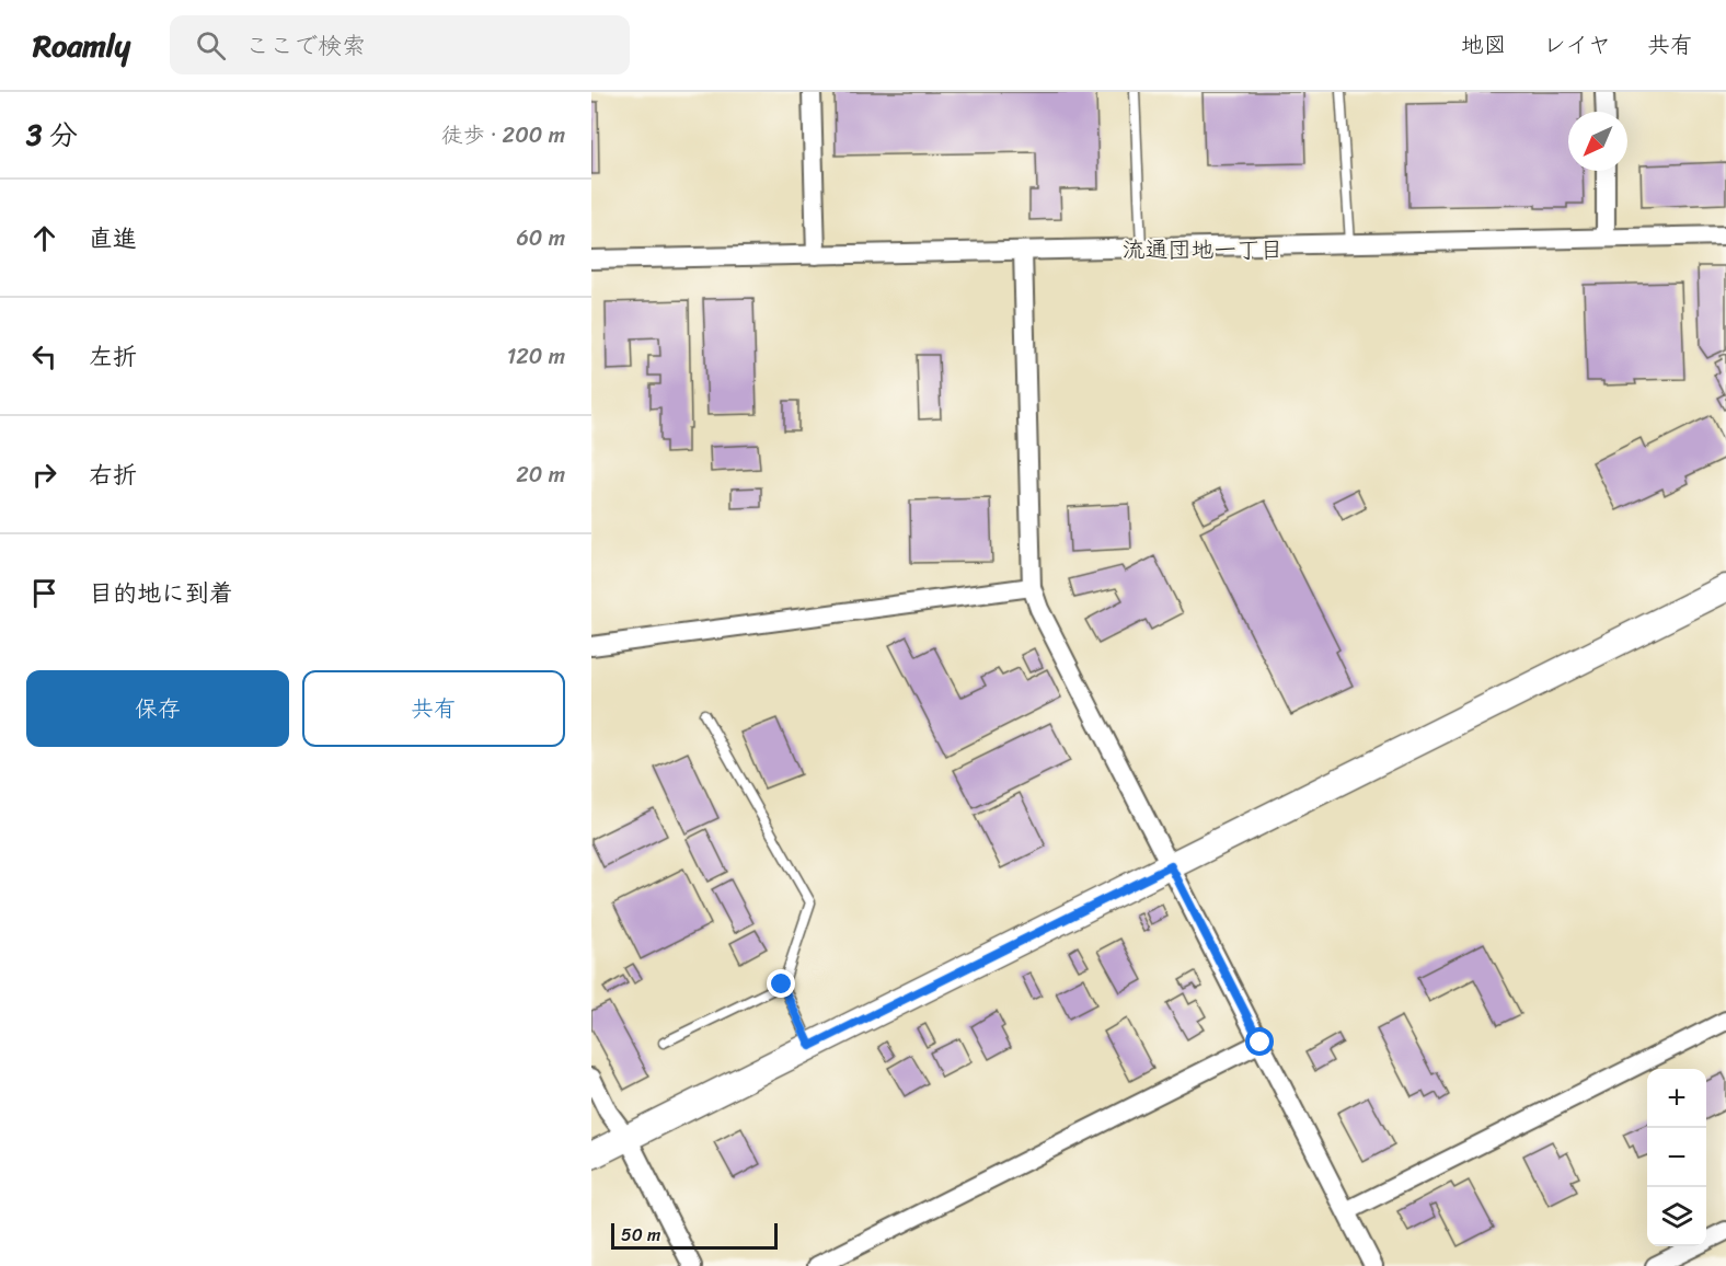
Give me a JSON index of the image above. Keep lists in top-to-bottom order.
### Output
{
  "districts": ["流通団地一丁目"],
  "scale_bar": "50 m",
  "north": "bottom left",
  "page": {
    "header": "Roamly",
    "search": "ここで検索",
    "nav": ["地図", "レイヤ", "共有"],
    "heading": ["3 分", "徒歩 · 200 m"],
    "list": [
      ["直進", "60 m"],
      ["左折", "120 m"],
      ["右折", "20 m"],
      "目的地に到着"
    ],
    "buttons": ["保存", "共有"],
    "map_buttons": ["+", "−"],
    "scale": "50 m"
  }
}
